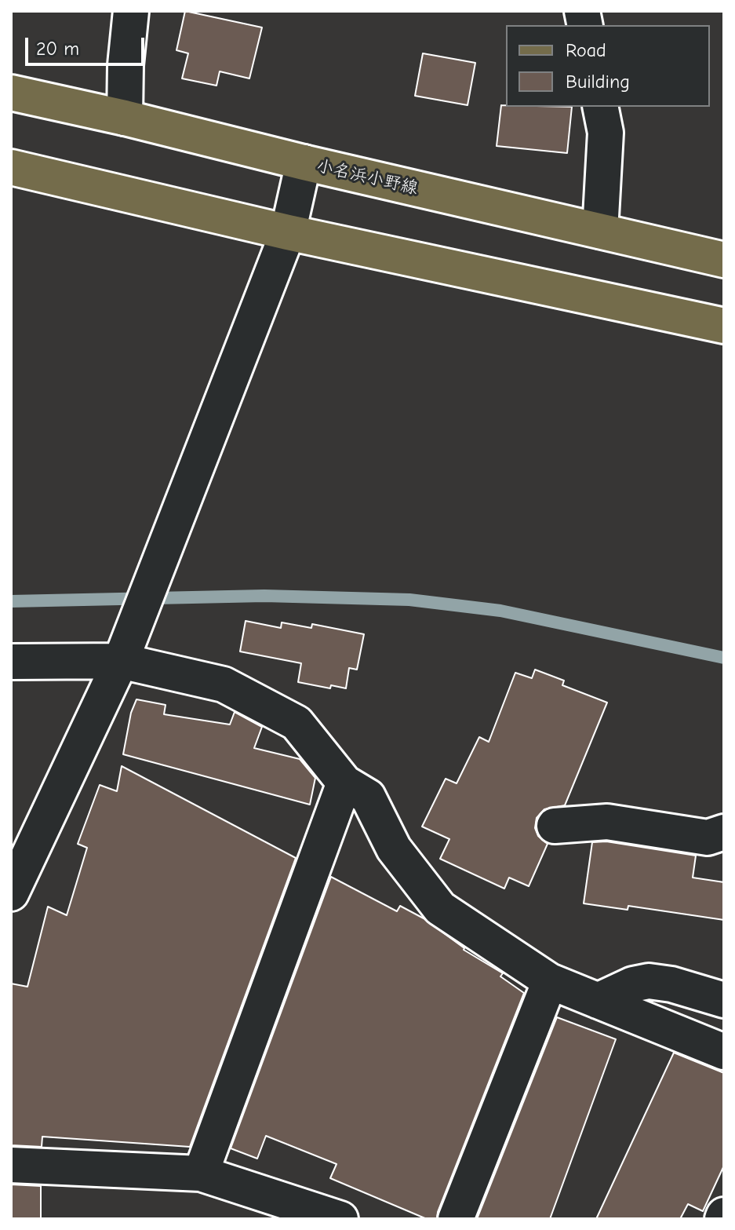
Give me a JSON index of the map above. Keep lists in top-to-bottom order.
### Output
{
  "streets": {
    "main road": ["小名浜小野線"]
  },
  "legend": ["Road", "Building"],
  "scale_bar": "20 m"
}
